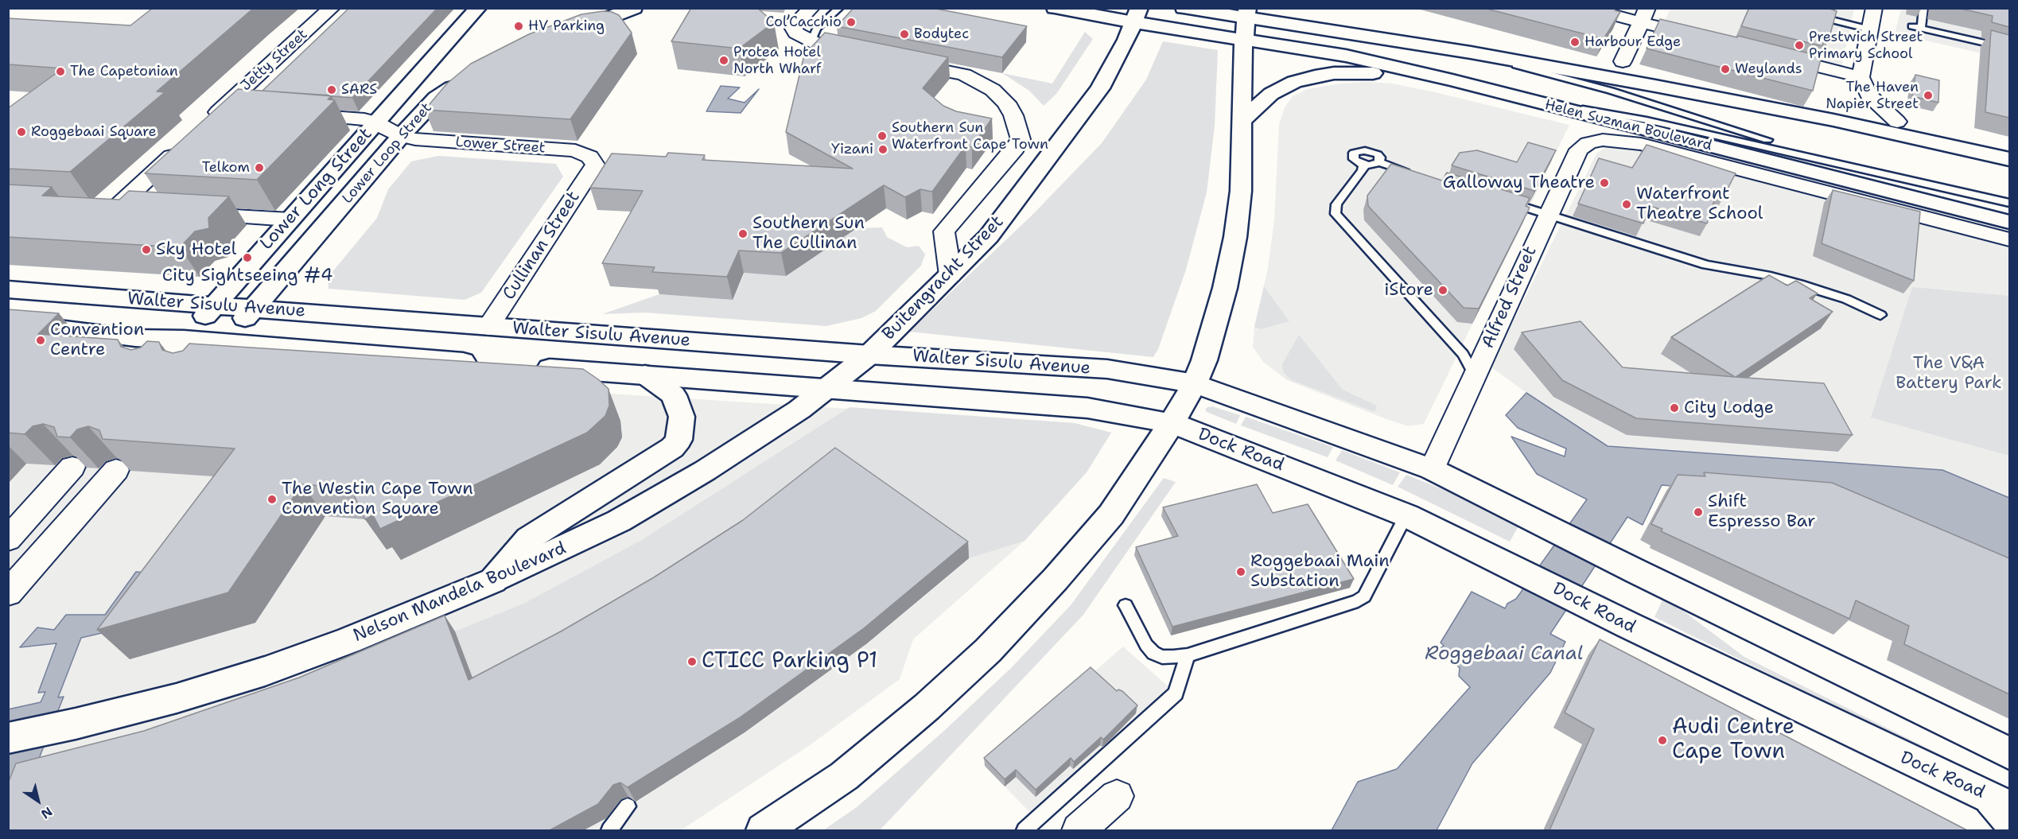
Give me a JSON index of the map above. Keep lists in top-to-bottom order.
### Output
{
  "streets": {
    "main road": [
      "Helen Suzman Boulevard",
      "Lower Loop Street",
      "Lower Long Street",
      "Buitengracht Street",
      "Walter Sisulu Avenue",
      "Dock Road",
      "Nelson Mandela Boulevard"
    ],
    "street": [
      "Jetty Street",
      "Lower Street",
      "Cullinan Street",
      "Alfred Street"
    ]
  },
  "crossings": [
    ["Helen Suzman Boulevard", "Buitengracht Street"],
    ["Lower Street", "Lower Loop Street"],
    ["Lower Street", "Lower Long Street"],
    ["Lower Street", "Cullinan Street"],
    ["Lower Loop Street", "Walter Sisulu Avenue"],
    ["Lower Long Street", "Walter Sisulu Avenue"],
    ["Cullinan Street", "Walter Sisulu Avenue"],
    ["Buitengracht Street", "Walter Sisulu Avenue"],
    ["Buitengracht Street", "Nelson Mandela Boulevard"],
    ["Walter Sisulu Avenue", "Dock Road"],
    ["Walter Sisulu Avenue", "Nelson Mandela Boulevard"]
  ],
  "water": ["Roggebaai Canal"],
  "parks": ["The V&A Battery Park"],
  "places": [
    "Col’Cacchio",
    "HV Parking",
    "Bodytec",
    "Harbour Edge",
    "Prestwich Street Primary School",
    "Protea Hotel North Wharf",
    "Weylands",
    "The Capetonian",
    "SARS",
    "The Haven Napier Street",
    "Roggebaai Square",
    "Southern Sun Waterfront Cape Town",
    "Yizani",
    "Telkom",
    "Galloway Theatre",
    "Waterfront Theatre School",
    "Southern Sun The Cullinan",
    "Sky Hotel",
    "City Sightseeing #4",
    "iStore",
    "Convention Centre",
    "City Lodge",
    "The Westin Cape Town Convention Square",
    "Shift Espresso Bar",
    "Roggebaai Main Substation",
    "CTICC Parking P1",
    "Audi Centre Cape Town"
  ],
  "north": "bottom right"
}
